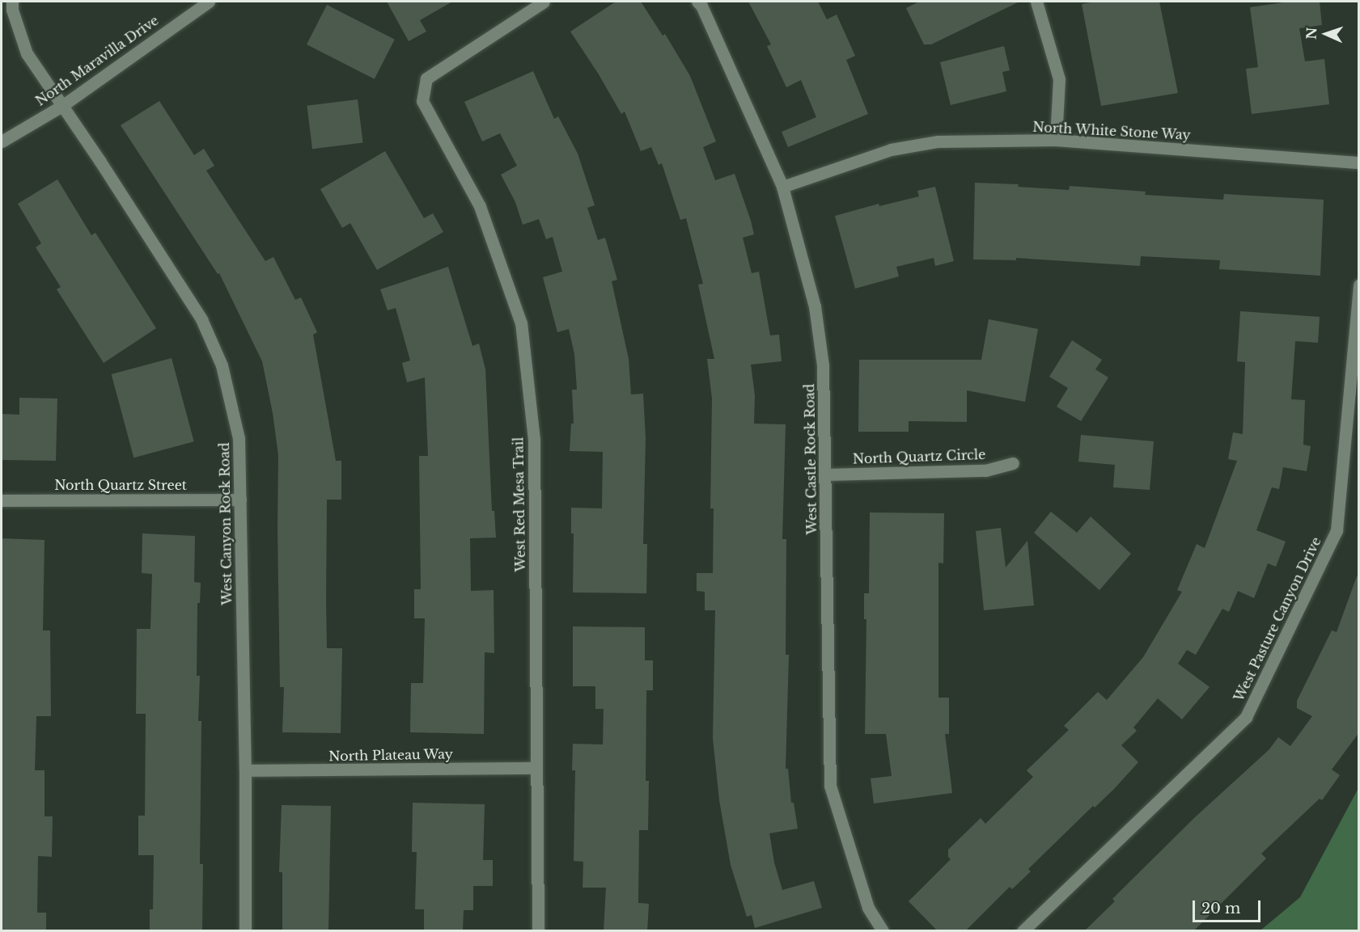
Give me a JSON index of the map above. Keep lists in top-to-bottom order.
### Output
{
  "streets": {
    "street": [
      "North Maravilla Drive",
      "North White Stone Way",
      "North Quartz Circle",
      "West Castle Rock Road",
      "North Quartz Street",
      "West Red Mesa Trail",
      "West Canyon Rock Road",
      "West Pasture Canyon Drive",
      "North Plateau Way"
    ]
  },
  "crossings": [
    ["North Maravilla Drive", "West Canyon Rock Road"],
    ["North White Stone Way", "West Castle Rock Road"],
    ["North Quartz Circle", "West Castle Rock Road"],
    ["North Quartz Street", "West Canyon Rock Road"],
    ["West Red Mesa Trail", "North Plateau Way"],
    ["West Canyon Rock Road", "North Plateau Way"]
  ],
  "scale_bar": "20 m",
  "north": "left"
}
